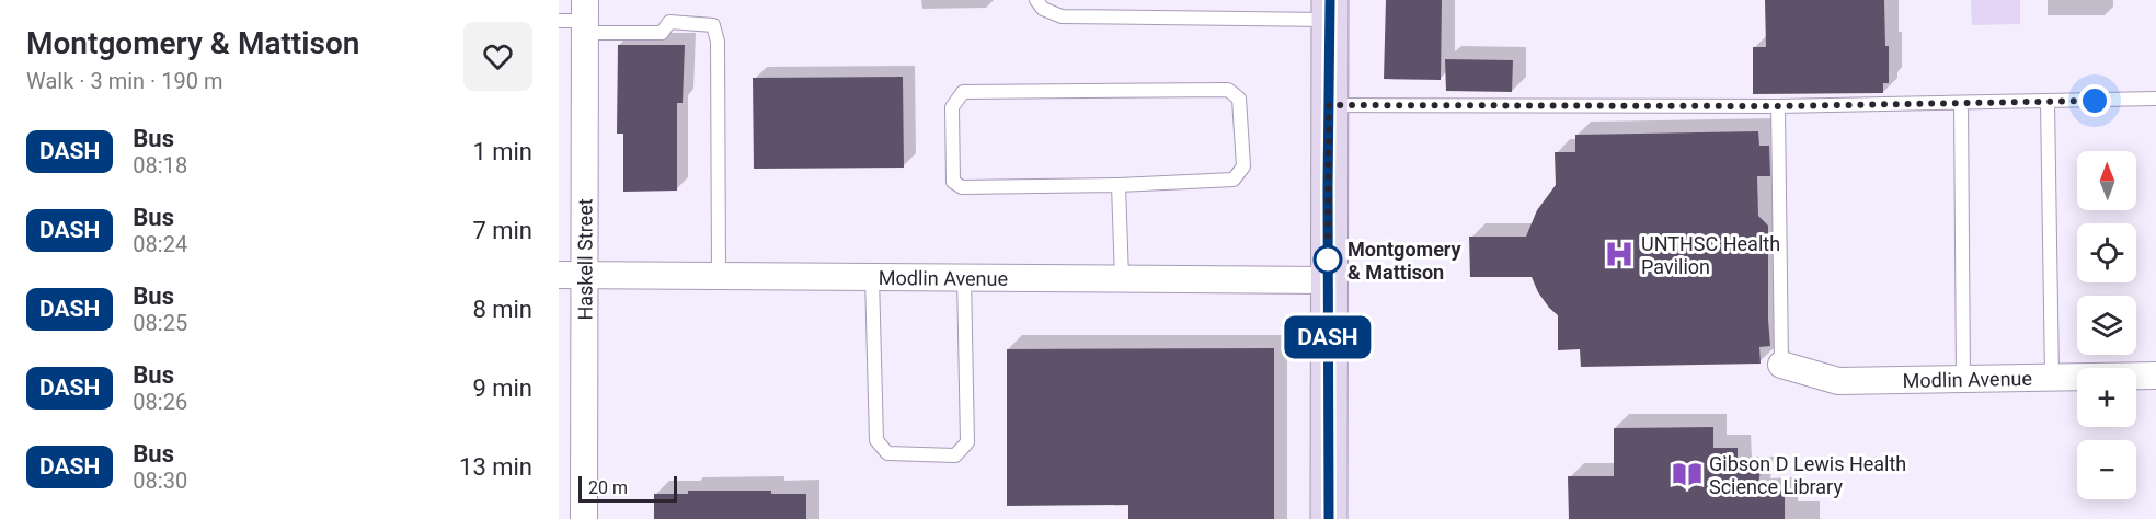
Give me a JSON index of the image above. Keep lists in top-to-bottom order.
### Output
{
  "streets": {
    "street": ["Haskell Street", "Modlin Avenue"]
  },
  "crossings": [
    ["Haskell Street", "Modlin Avenue"]
  ],
  "places": {
    "hospital": ["UNTHSC Health Pavilion"],
    "other": ["Montgomery & Mattison"],
    "library": ["Gibson D Lewis Health Science Library"]
  },
  "lines": ["bus line DASH"],
  "scale_bar": "20 m",
  "north": "top",
  "page": {
    "heading": ["Montgomery & Mattison", "Walk · 3 min · 190 m"],
    "on_map": "DASH",
    "list": [
      {
        "mark": "DASH",
        "name": "Bus",
        "note": "08:18",
        "value": "1 min"
      },
      {
        "mark": "DASH",
        "name": "Bus",
        "note": "08:24",
        "value": "7 min"
      },
      {
        "mark": "DASH",
        "name": "Bus",
        "note": "08:25",
        "value": "8 min"
      },
      {
        "mark": "DASH",
        "name": "Bus",
        "note": "08:26",
        "value": "9 min"
      },
      {
        "mark": "DASH",
        "name": "Bus",
        "note": "08:30",
        "value": "13 min"
      }
    ],
    "map_buttons": ["+", "−"],
    "scale": "20 m"
  }
}
